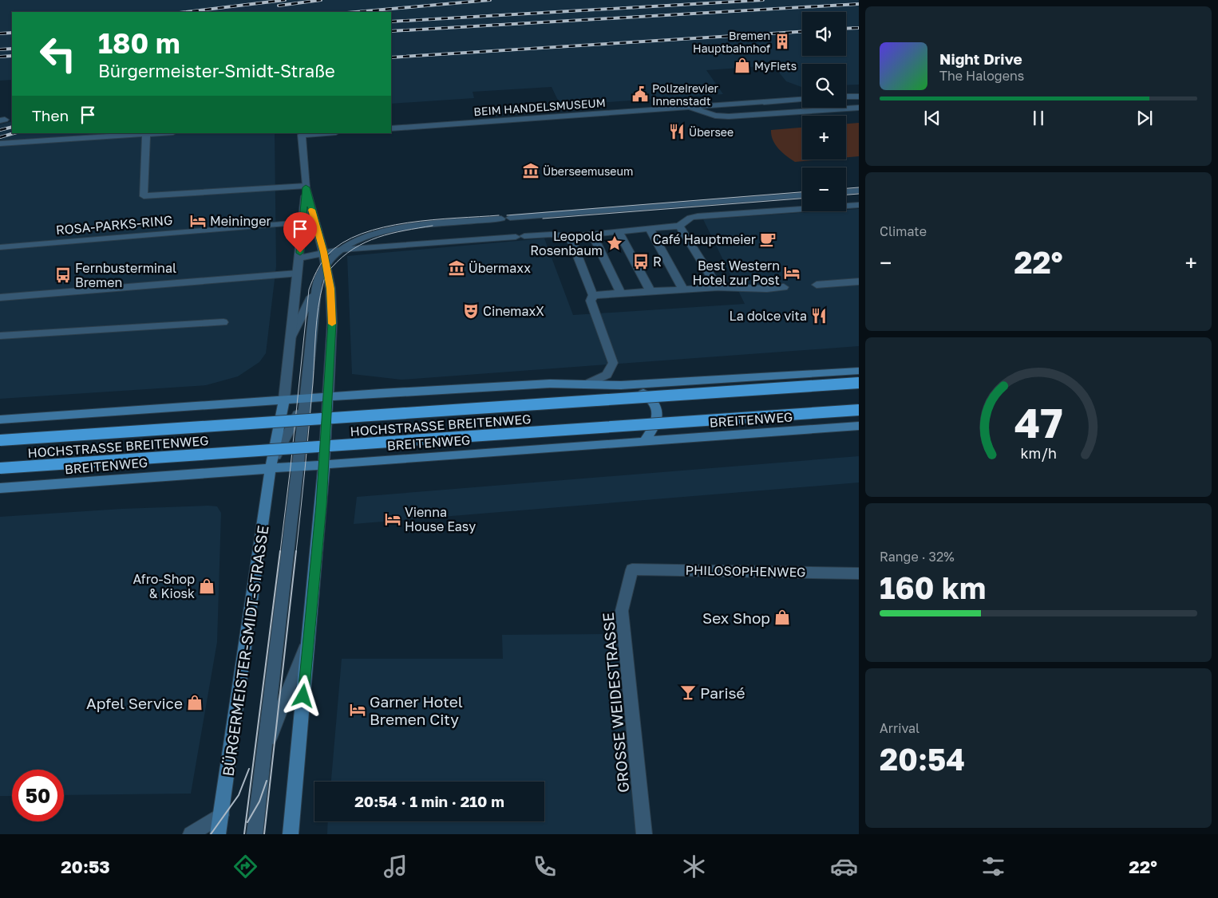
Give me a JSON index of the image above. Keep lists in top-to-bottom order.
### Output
{
  "streets": {
    "highway": ["HOCHSTRASSE BREITENWEG"],
    "main road": ["BREITENWEG", "BÜRGERMEISTER-SMIDT-STRASSE"],
    "street": [
      "BEIM HANDELSMUSEUM",
      "ROSA-PARKS-RING",
      "PHILOSOPHENWEG",
      "GROSSE WEIDESTRASSE"
    ]
  },
  "crossings": [
    ["ROSA-PARKS-RING", "BÜRGERMEISTER-SMIDT-STRASSE"],
    ["BREITENWEG", "BÜRGERMEISTER-SMIDT-STRASSE"],
    ["PHILOSOPHENWEG", "GROSSE WEIDESTRASSE"]
  ],
  "places": {
    "building": ["Bremen Hauptbahnhof"],
    "shop": [
      "MyFiets",
      "Afro-Shop & Kiosk",
      "Sex Shop",
      "Apfel Service"
    ],
    "public building": ["Polizeirevier Innenstadt"],
    "restaurant": ["Übersee", "La dolce vita"],
    "museum": ["Überseemuseum", "Übermaxx"],
    "hotel": [
      "Meininger",
      "Best Western Hotel zur Post",
      "Vienna House Easy",
      "Garner Hotel Bremen City"
    ],
    "cafe": ["Café Hauptmeier"],
    "place": ["Leopold Rosenbaum"],
    "bus stop": ["R", "Fernbusterminal Bremen"],
    "theatre": ["CinemaxX"],
    "bar": ["Parisé"]
  },
  "page": {
    "map_buttons": ["+", "−"],
    "turn": ["180 m", "Bürgermeister-Smidt-Straße"],
    "song": ["Night Drive", "The Halogens"],
    "then": "Then",
    "tile": [
      "Climate",
      ["Range · 32%", "160 km"],
      ["Arrival", "20:54"]
    ],
    "heat": ["−", "22°", "+"],
    "limit": "50",
    "trip": "20:54 · 1 min · 210 m",
    "tabs": ["20:53", "22°"],
    "gauge": ["47", "km/h"]
  }
}
